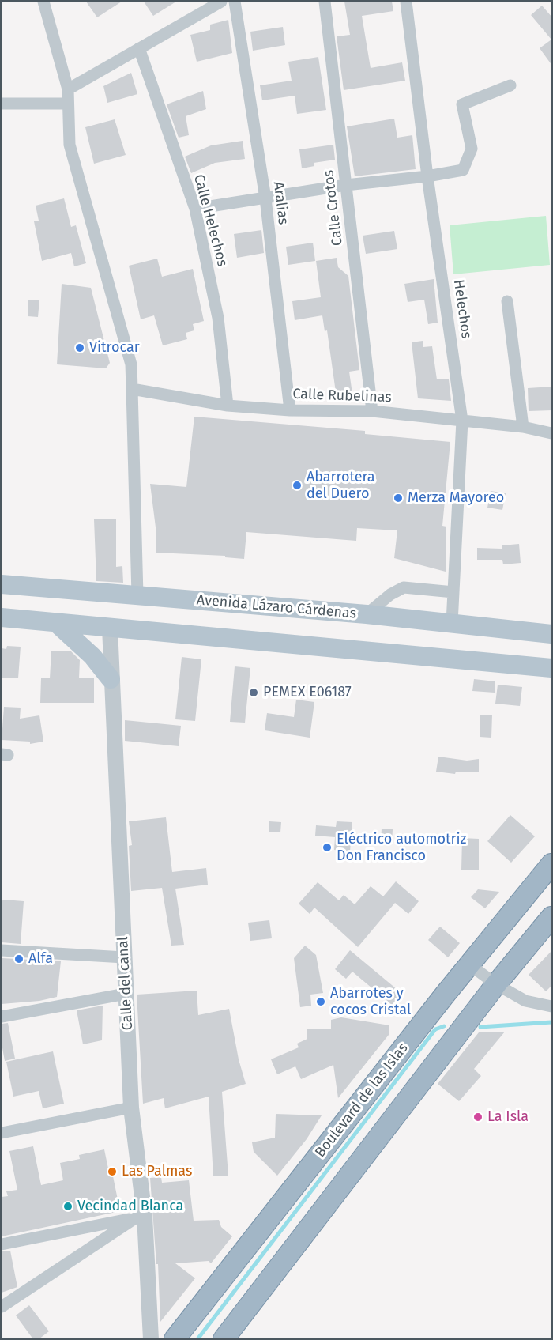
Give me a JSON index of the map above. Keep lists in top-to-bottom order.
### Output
{
  "streets": {
    "highway": ["Boulevard de las Islas"],
    "main road": ["Avenida Lázaro Cárdenas"],
    "street": [
      "Aralias",
      "Calle Crotos",
      "Calle Helechos",
      "Helechos",
      "Calle Rubelinas",
      "Calle del canal"
    ]
  },
  "crossings": [
    ["Aralias", "Calle Rubelinas"],
    ["Calle Crotos", "Calle Rubelinas"],
    ["Calle Helechos", "Calle Rubelinas"],
    ["Helechos", "Calle Rubelinas"],
    ["Helechos", "Avenida Lázaro Cárdenas"]
  ],
  "places": [
    "Vitrocar",
    "Abarrotera del Duero",
    "Merza Mayoreo",
    "PEMEX E06187",
    "Eléctrico automotriz Don Francisco",
    "Alfa",
    "Abarrotes y cocos Cristal",
    "La Isla",
    "Las Palmas",
    "Vecindad Blanca"
  ]
}
